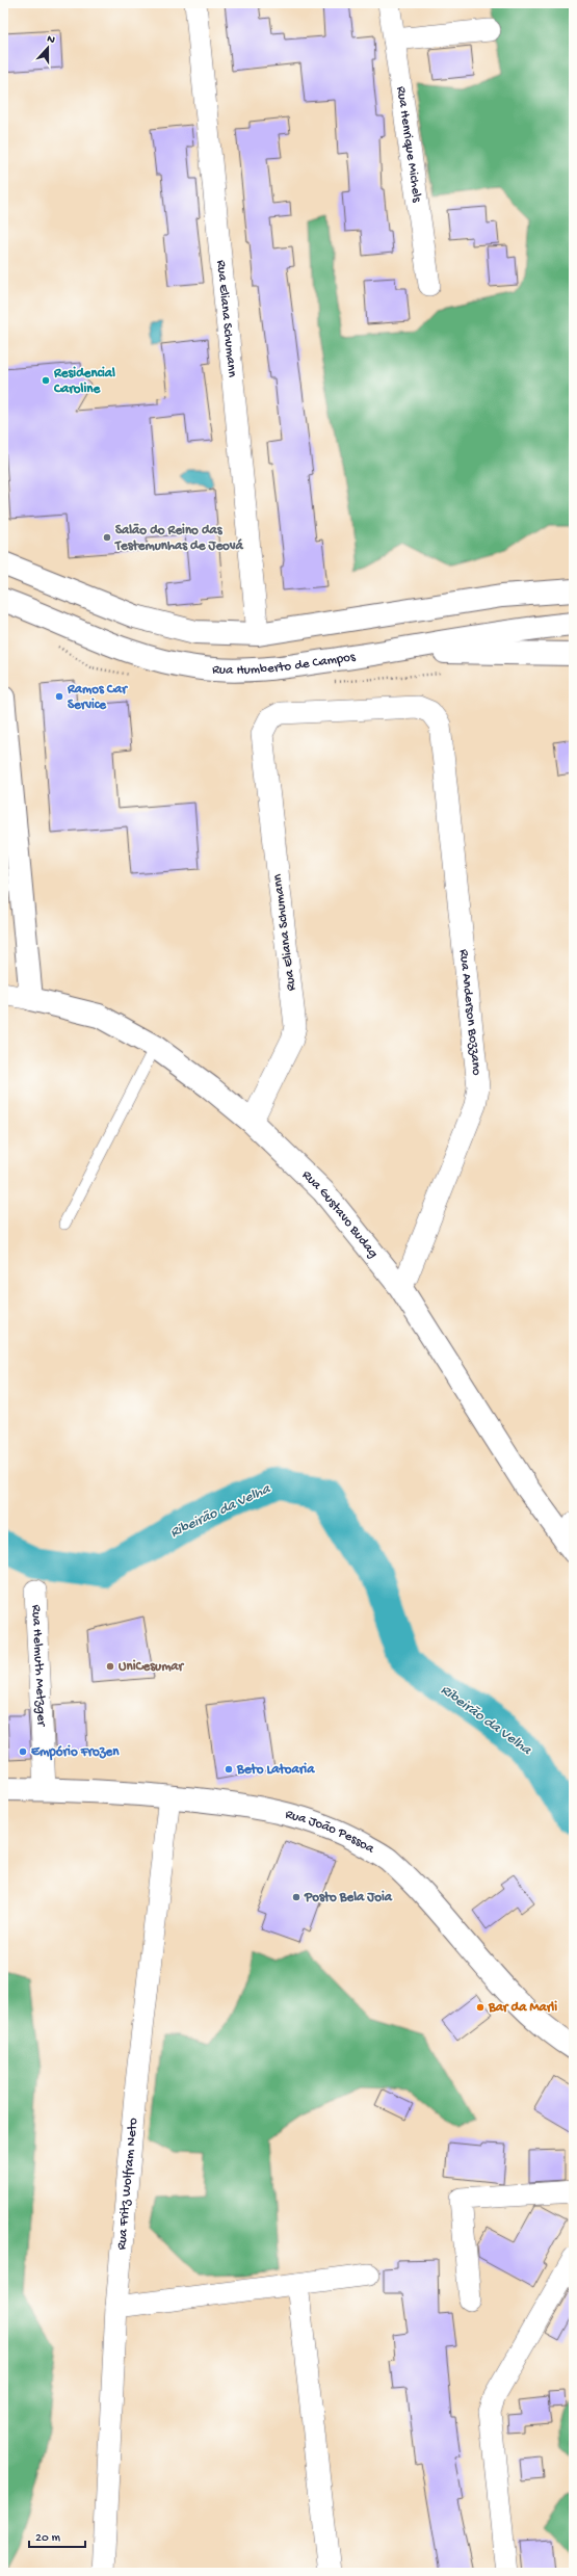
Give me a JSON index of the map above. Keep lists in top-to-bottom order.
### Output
{
  "streets": {
    "main road": ["Rua Humberto de Campos", "Rua Gustavo Budag", "Rua João Pessoa"],
    "street": [
      "Rua Henrique Michels",
      "Rua Eliana Schumann",
      "Rua Anderson Bozzano",
      "Rua Helmuth Metzger",
      "Rua Fritz Wolfram Neto"
    ]
  },
  "crossings": [
    ["Rua Eliana Schumann", "Rua Anderson Bozzano"],
    ["Rua Eliana Schumann", "Rua Gustavo Budag"],
    ["Rua Anderson Bozzano", "Rua Gustavo Budag"],
    ["Rua Helmuth Metzger", "Rua João Pessoa"],
    ["Rua João Pessoa", "Rua Fritz Wolfram Neto"]
  ],
  "water": ["Ribeirão da Velha"],
  "places": [
    "Residencial Caroline",
    "Salão do Reino das Testemunhas de Jeová",
    "Ramos Car Service",
    "UniCesumar",
    "Empório Frozen",
    "Beto Latoaria",
    "Posto Bela Joia",
    "Bar da Marli"
  ],
  "scale_bar": "20 m",
  "north": "top"
}
